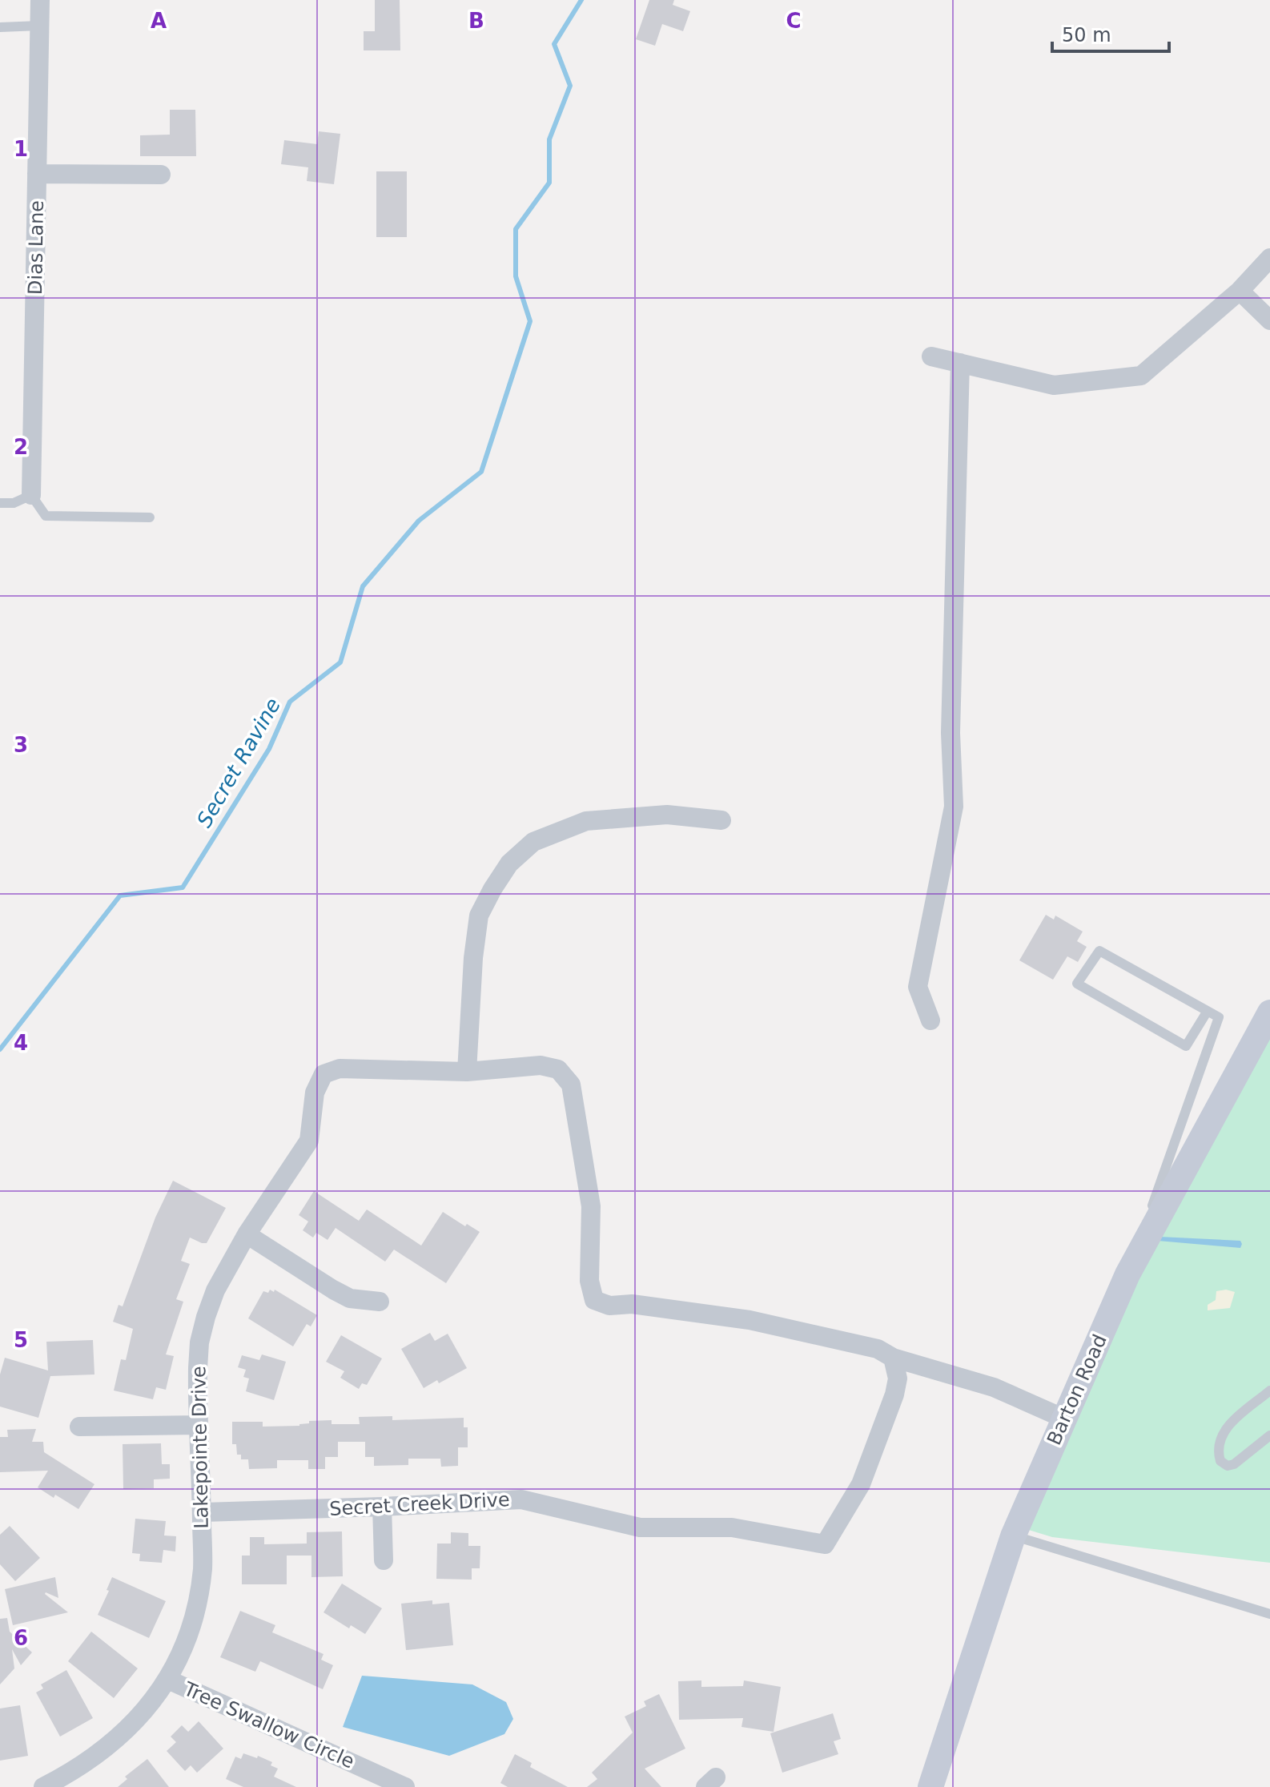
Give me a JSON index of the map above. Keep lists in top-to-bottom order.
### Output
{
  "streets": {
    "street": [
      "Dias Lane",
      "Barton Road",
      "Lakepointe Drive",
      "Secret Creek Drive",
      "Tree Swallow Circle"
    ]
  },
  "crossings": [
    ["Lakepointe Drive", "Secret Creek Drive"],
    ["Lakepointe Drive", "Tree Swallow Circle"]
  ],
  "water": ["Secret Ravine"],
  "scale_bar": "50 m",
  "grid": {
    "columns": ["A", "B", "C"],
    "rows": [
      "1",
      "2",
      "3",
      "4",
      "5",
      "6"
    ]
  }
}
